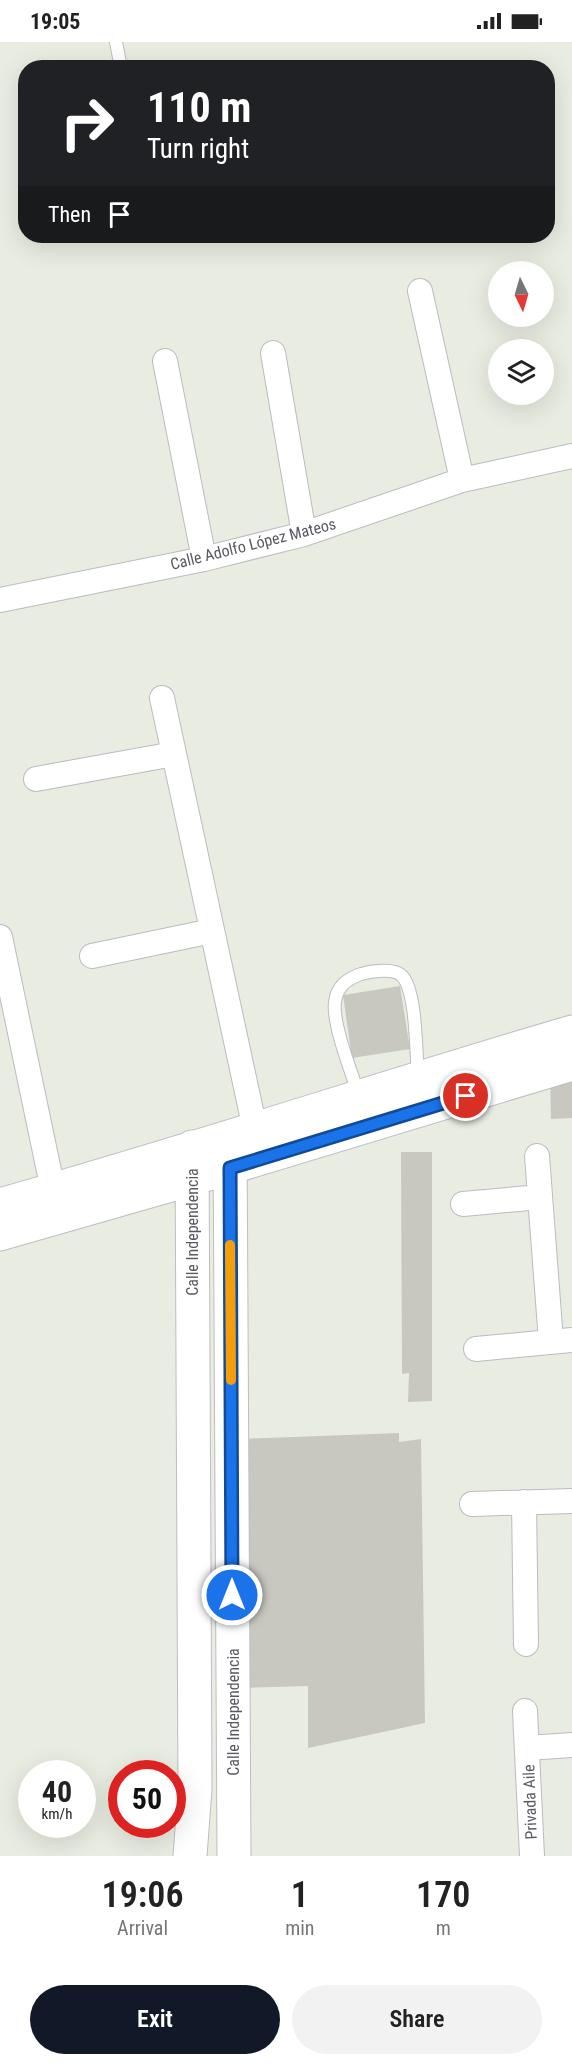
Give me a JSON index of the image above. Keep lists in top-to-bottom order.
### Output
{
  "streets": {
    "main road": ["Calle Independencia"],
    "street": ["Calle Adolfo López Mateos", "Privada Aile"]
  },
  "north": "bottom",
  "page": {
    "status": "19:05",
    "turn": ["110 m", "Turn right"],
    "then": "Then",
    "speed": "40 km/h",
    "limit": "50",
    "eta": [
      "19:06",
      "Arrival",
      "1",
      "min",
      "170",
      "m"
    ],
    "buttons": ["Exit", "Share"]
  }
}
